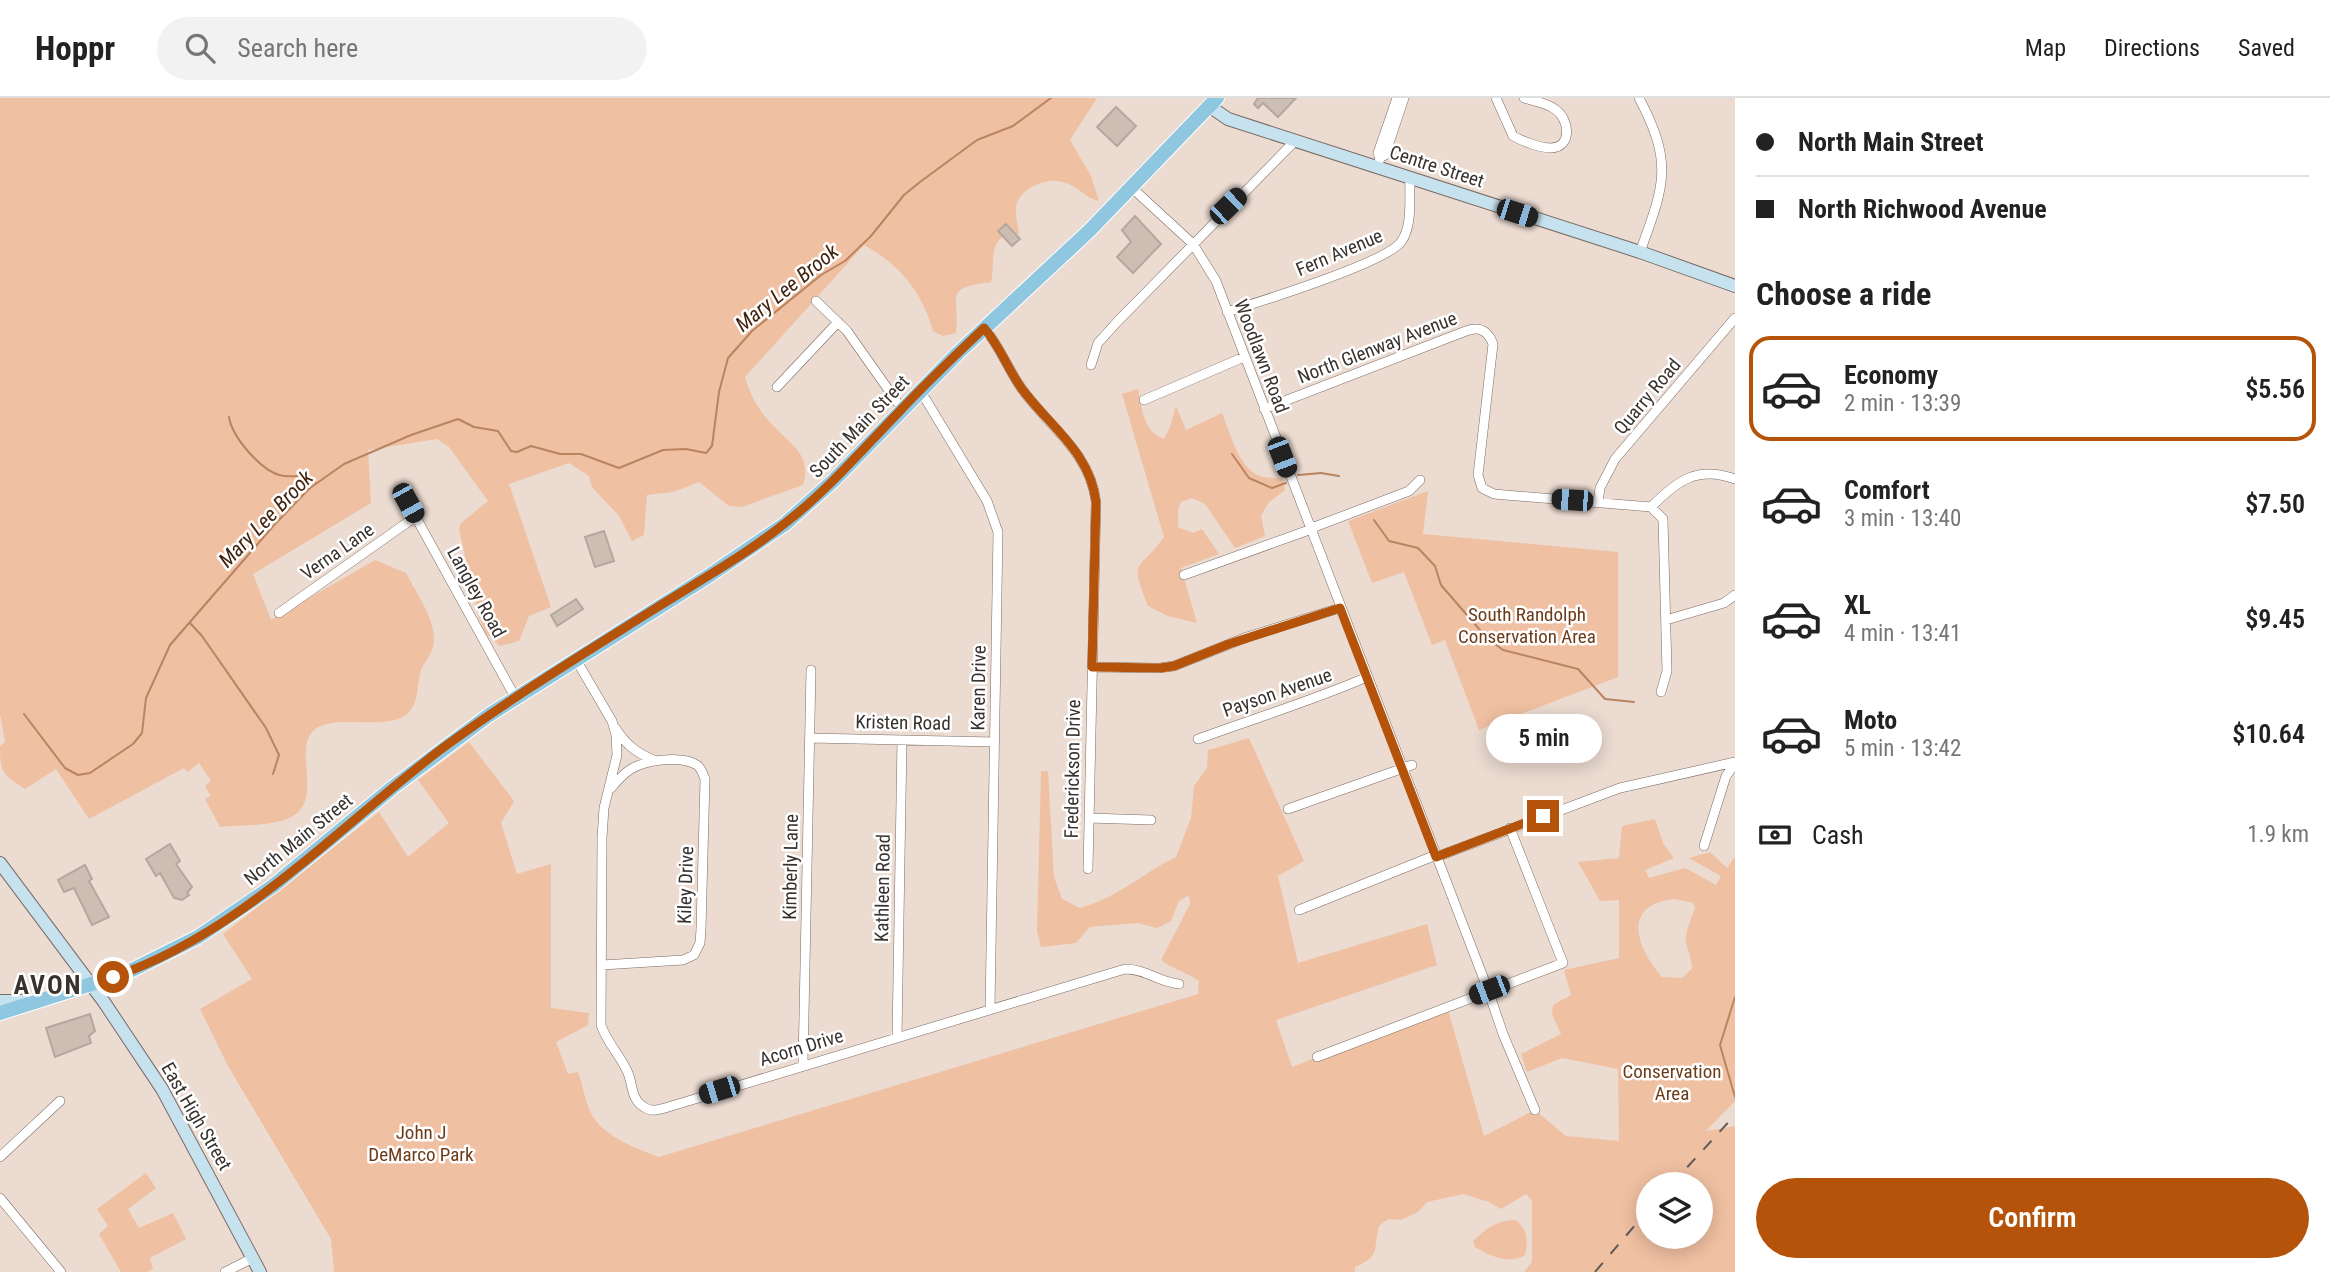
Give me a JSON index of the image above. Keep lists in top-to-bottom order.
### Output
{
  "streets": {
    "main road": [
      "Centre Street",
      "South Main Street",
      "North Main Street",
      "East High Street"
    ],
    "street": [
      "Fern Avenue",
      "North Glenway Avenue",
      "Woodlawn Road",
      "Quarry Road",
      "Verna Lane",
      "Langley Road",
      "Karen Drive",
      "Payson Avenue",
      "Kristen Road",
      "Frederickson Drive",
      "Kimberly Lane",
      "Kiley Drive",
      "Kathleen Road",
      "Acorn Drive"
    ]
  },
  "crossings": [
    ["Centre Street", "Fern Avenue"],
    ["Centre Street", "South Main Street"],
    ["Fern Avenue", "Woodlawn Road"],
    ["North Glenway Avenue", "Woodlawn Road"],
    ["North Glenway Avenue", "Quarry Road"],
    ["Woodlawn Road", "South Main Street"],
    ["Woodlawn Road", "Payson Avenue"],
    ["South Main Street", "Langley Road"],
    ["South Main Street", "Karen Drive"],
    ["South Main Street", "Frederickson Drive"],
    ["South Main Street", "North Main Street"],
    ["South Main Street", "Acorn Drive"],
    ["Verna Lane", "Langley Road"],
    ["Langley Road", "North Main Street"],
    ["Karen Drive", "Kristen Road"],
    ["Karen Drive", "Acorn Drive"],
    ["Kristen Road", "Kimberly Lane"],
    ["Kristen Road", "Kathleen Road"],
    ["North Main Street", "East High Street"],
    ["Kimberly Lane", "Acorn Drive"],
    ["Kiley Drive", "Acorn Drive"],
    ["Kathleen Road", "Acorn Drive"]
  ],
  "districts": ["AVON"],
  "water": ["Mary Lee Brook"],
  "parks": ["South Randolph Conservation Area", "Conservation Area", "John J DeMarco Park"],
  "page": {
    "header": "Hoppr",
    "search": "Search here",
    "nav": ["Map", "Directions", "Saved"],
    "banner": ["North Main Street", "North Richwood Avenue"],
    "heading": "Choose a ride",
    "list": [
      {
        "name": "Economy",
        "note": "2 min · 13:39",
        "value": "$5.56"
      },
      {
        "name": "Comfort",
        "note": "3 min · 13:40",
        "value": "$7.50"
      },
      {
        "name": "XL",
        "note": "4 min · 13:41",
        "value": "$9.45"
      },
      {
        "name": "Moto",
        "note": "5 min · 13:42",
        "value": "$10.64"
      }
    ],
    "bubble": "5 min",
    "pay": ["Cash", "1.9 km"],
    "buttons": "Confirm"
  }
}
